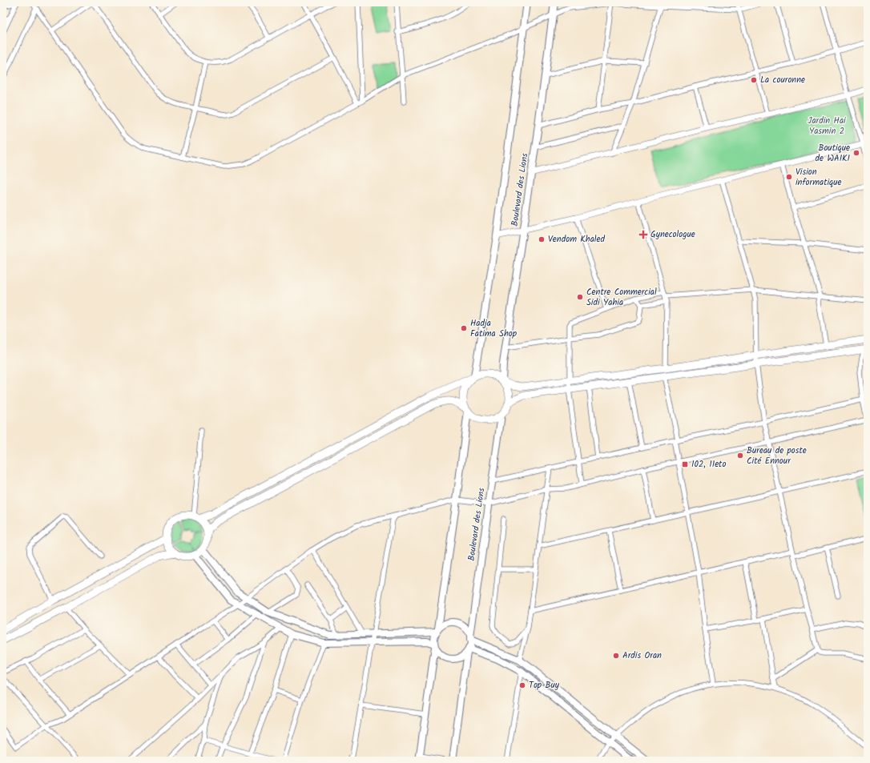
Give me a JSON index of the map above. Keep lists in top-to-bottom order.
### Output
{
  "streets": {
    "main road": ["Boulevard des Lions"]
  },
  "parks": ["Jardin Hai Yasmin 2"],
  "places": {
    "other": [
      "La couronne",
      "Boutique de WAIKI",
      "Vision informatique",
      "Vendom Khaled",
      "Centre Commercial Sidi Yahia",
      "Hadja Fatima Shop",
      "Bureau de poste Cité Ennour",
      "Ardis Oran",
      "Top Buy"
    ],
    "health": ["Gynecologue"],
    "transit": ["102, 11eto"]
  }
}
